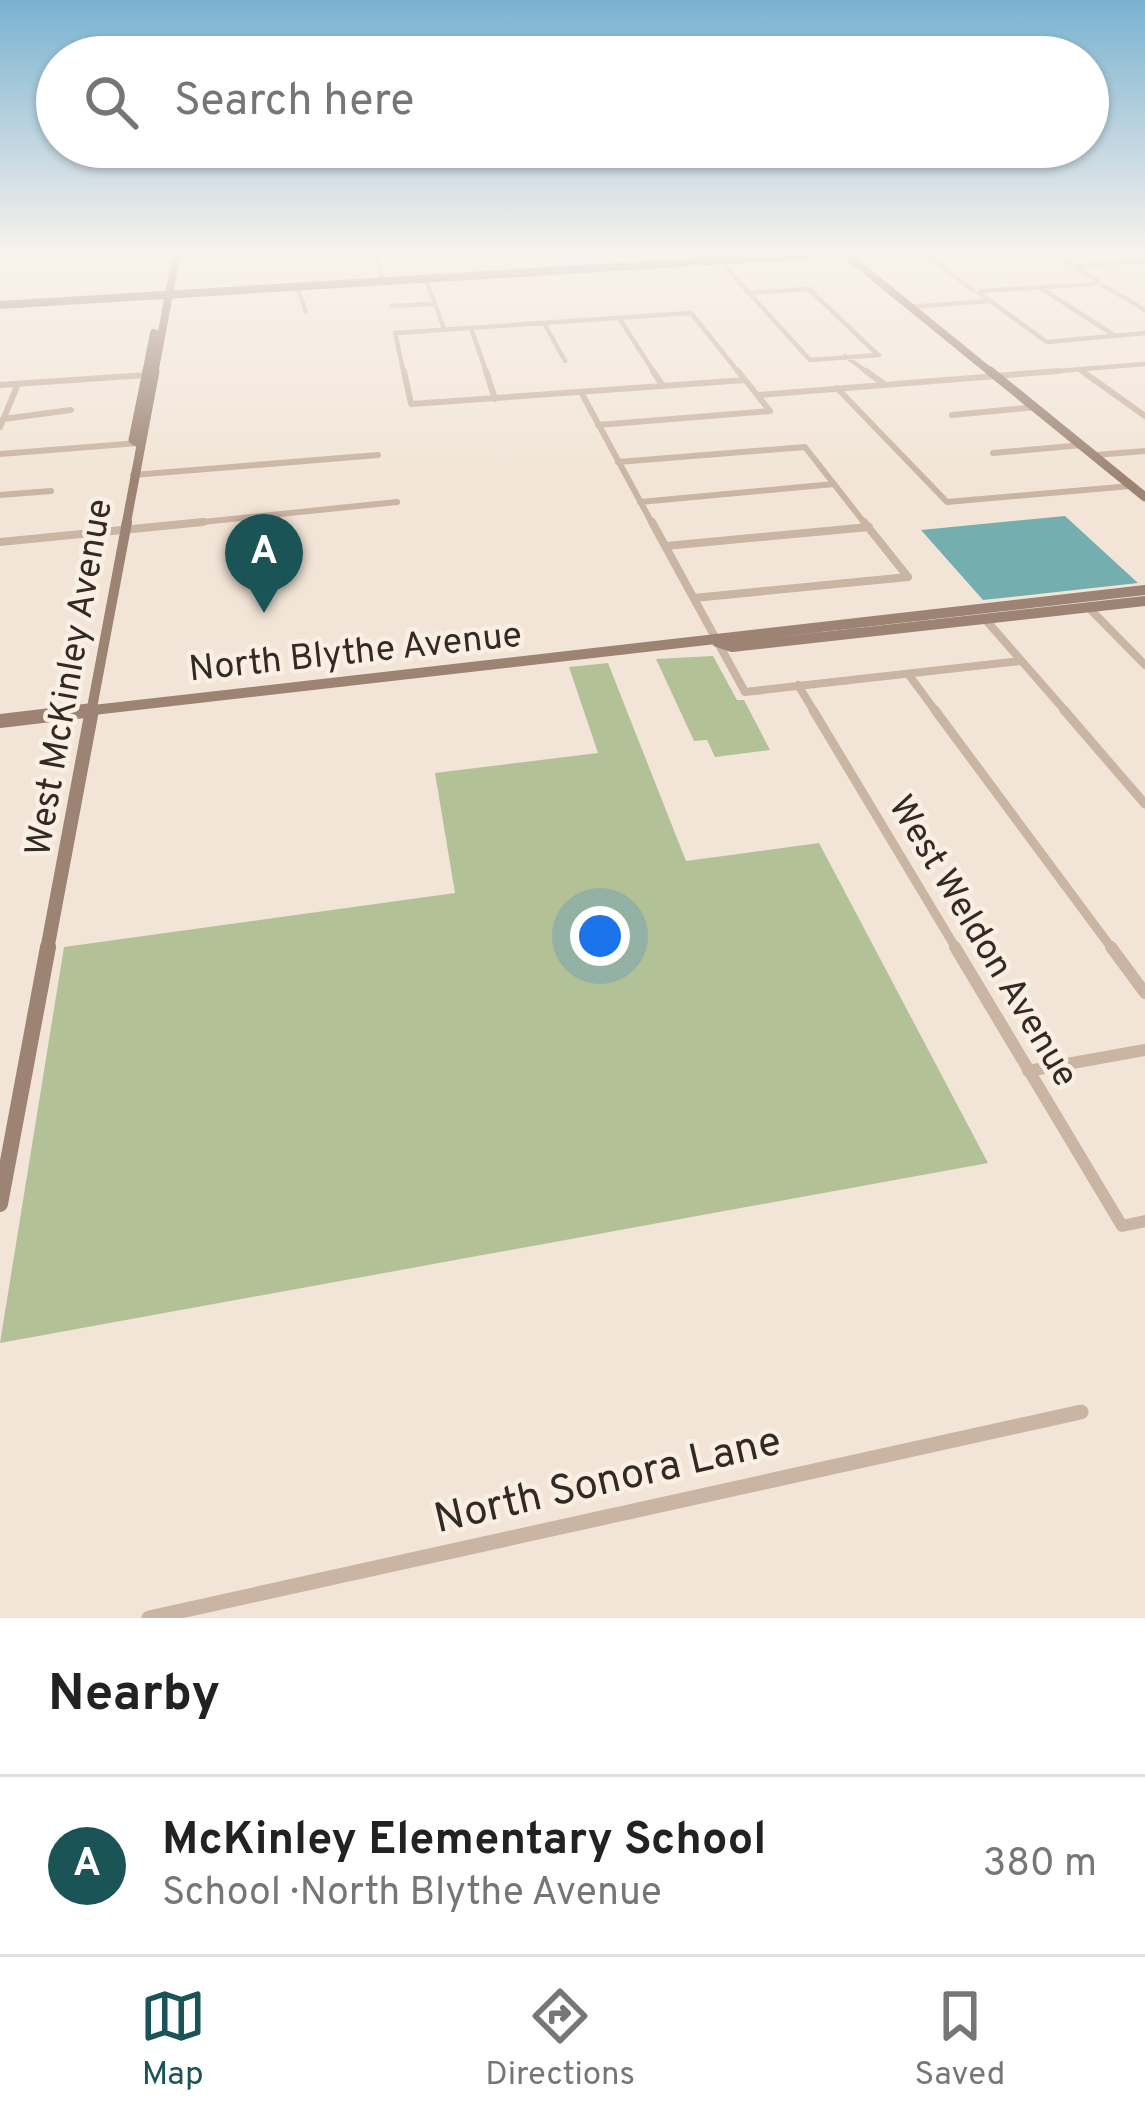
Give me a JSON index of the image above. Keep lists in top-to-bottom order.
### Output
{
  "streets": {
    "main road": ["North Blythe Avenue", "West McKinley Avenue"],
    "street": ["West Weldon Avenue", "North Sonora Lane"]
  },
  "crossings": [
    ["North Blythe Avenue", "West McKinley Avenue"]
  ],
  "page": {
    "search": "Search here",
    "pins": "A",
    "heading": "Nearby",
    "list": [
      {
        "mark": "A",
        "name": "McKinley Elementary School",
        "note": "School · North Blythe Avenue",
        "value": "380 m"
      }
    ],
    "nav": ["Map", "Directions", "Saved"]
  }
}
